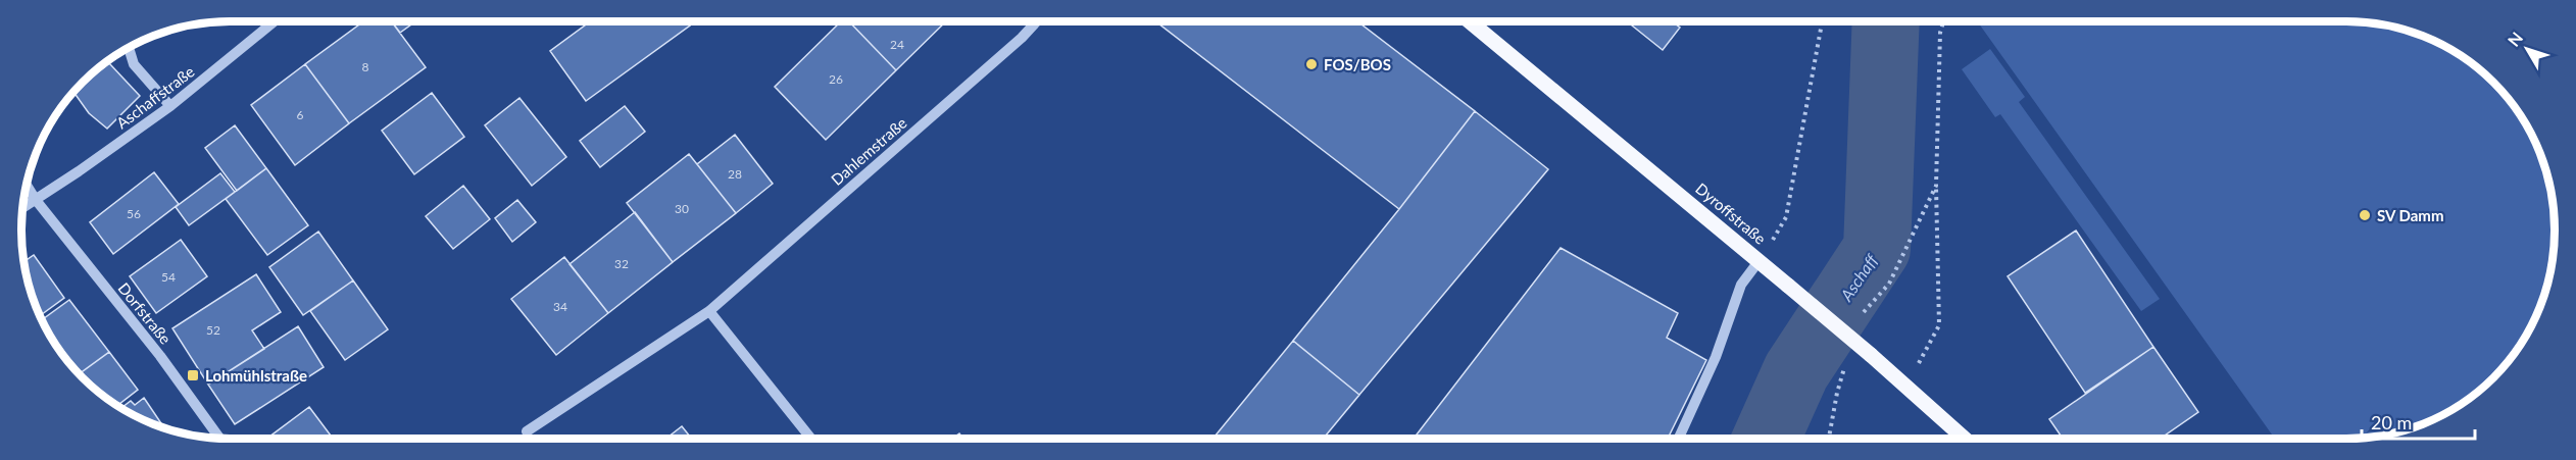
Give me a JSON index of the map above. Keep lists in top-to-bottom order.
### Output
{
  "streets": {
    "main road": ["Dyroffstraße"],
    "street": ["Aschaffstraße", "Dahlemstraße", "Dorfstraße"]
  },
  "crossings": [
    ["Aschaffstraße", "Dorfstraße"]
  ],
  "water": ["Aschaff"],
  "places": {
    "other": ["FOS/BOS", "SV Damm"],
    "transit": ["Lohmühlstraße"]
  },
  "house_numbers": [
    "24",
    "8",
    "26",
    "6",
    "28",
    "30",
    "56",
    "32",
    "54",
    "34",
    "52"
  ],
  "scale_bar": "20 m",
  "north": "top left"
}
